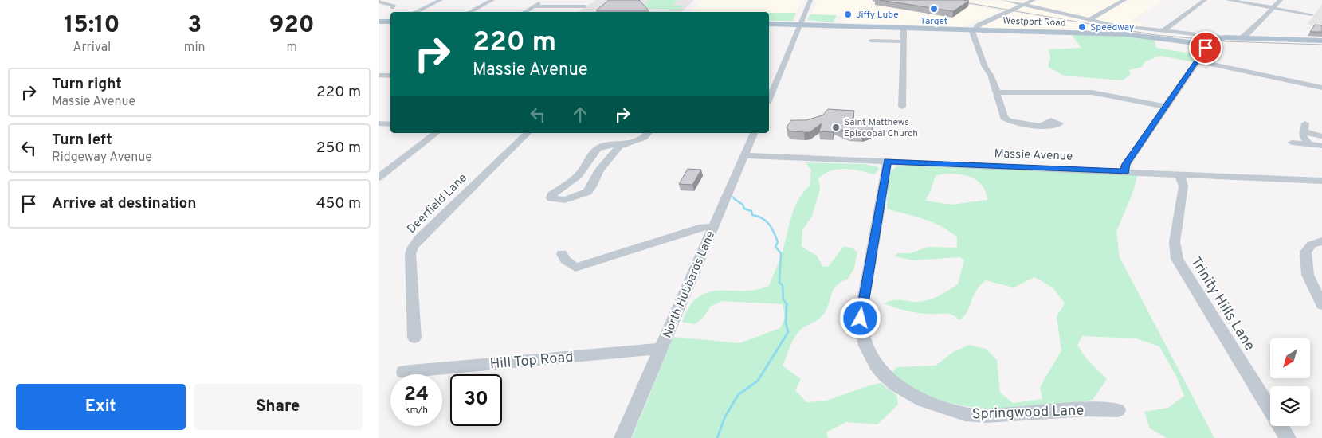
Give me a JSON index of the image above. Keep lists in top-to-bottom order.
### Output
{
  "streets": {
    "main road": ["Westport Road"],
    "street": [
      "Massie Avenue",
      "Deerfield Lane",
      "North Hubbards Lane",
      "Trinity Hills Lane",
      "Hill Top Road",
      "Springwood Lane"
    ]
  },
  "crossings": [
    ["Massie Avenue", "North Hubbards Lane"],
    ["Massie Avenue", "Trinity Hills Lane"],
    ["Massie Avenue", "Springwood Lane"],
    ["North Hubbards Lane", "Hill Top Road"]
  ],
  "places": [
    "Target",
    "Jiffy Lube",
    "Speedway",
    "Saint Matthews Episcopal Church"
  ],
  "north": "bottom left",
  "page": {
    "eta": [
      "15:10",
      "Arrival",
      "3",
      "min",
      "920",
      "m"
    ],
    "turn": ["220 m", "Massie Avenue"],
    "list": [
      {
        "name": "Turn right",
        "note": "Massie Avenue",
        "value": "220 m"
      },
      {
        "name": "Turn left",
        "note": "Ridgeway Avenue",
        "value": "250 m"
      },
      {
        "name": "Arrive at destination",
        "value": "450 m"
      }
    ],
    "speed": "24 km/h",
    "limit": "30",
    "buttons": ["Exit", "Share"]
  }
}
